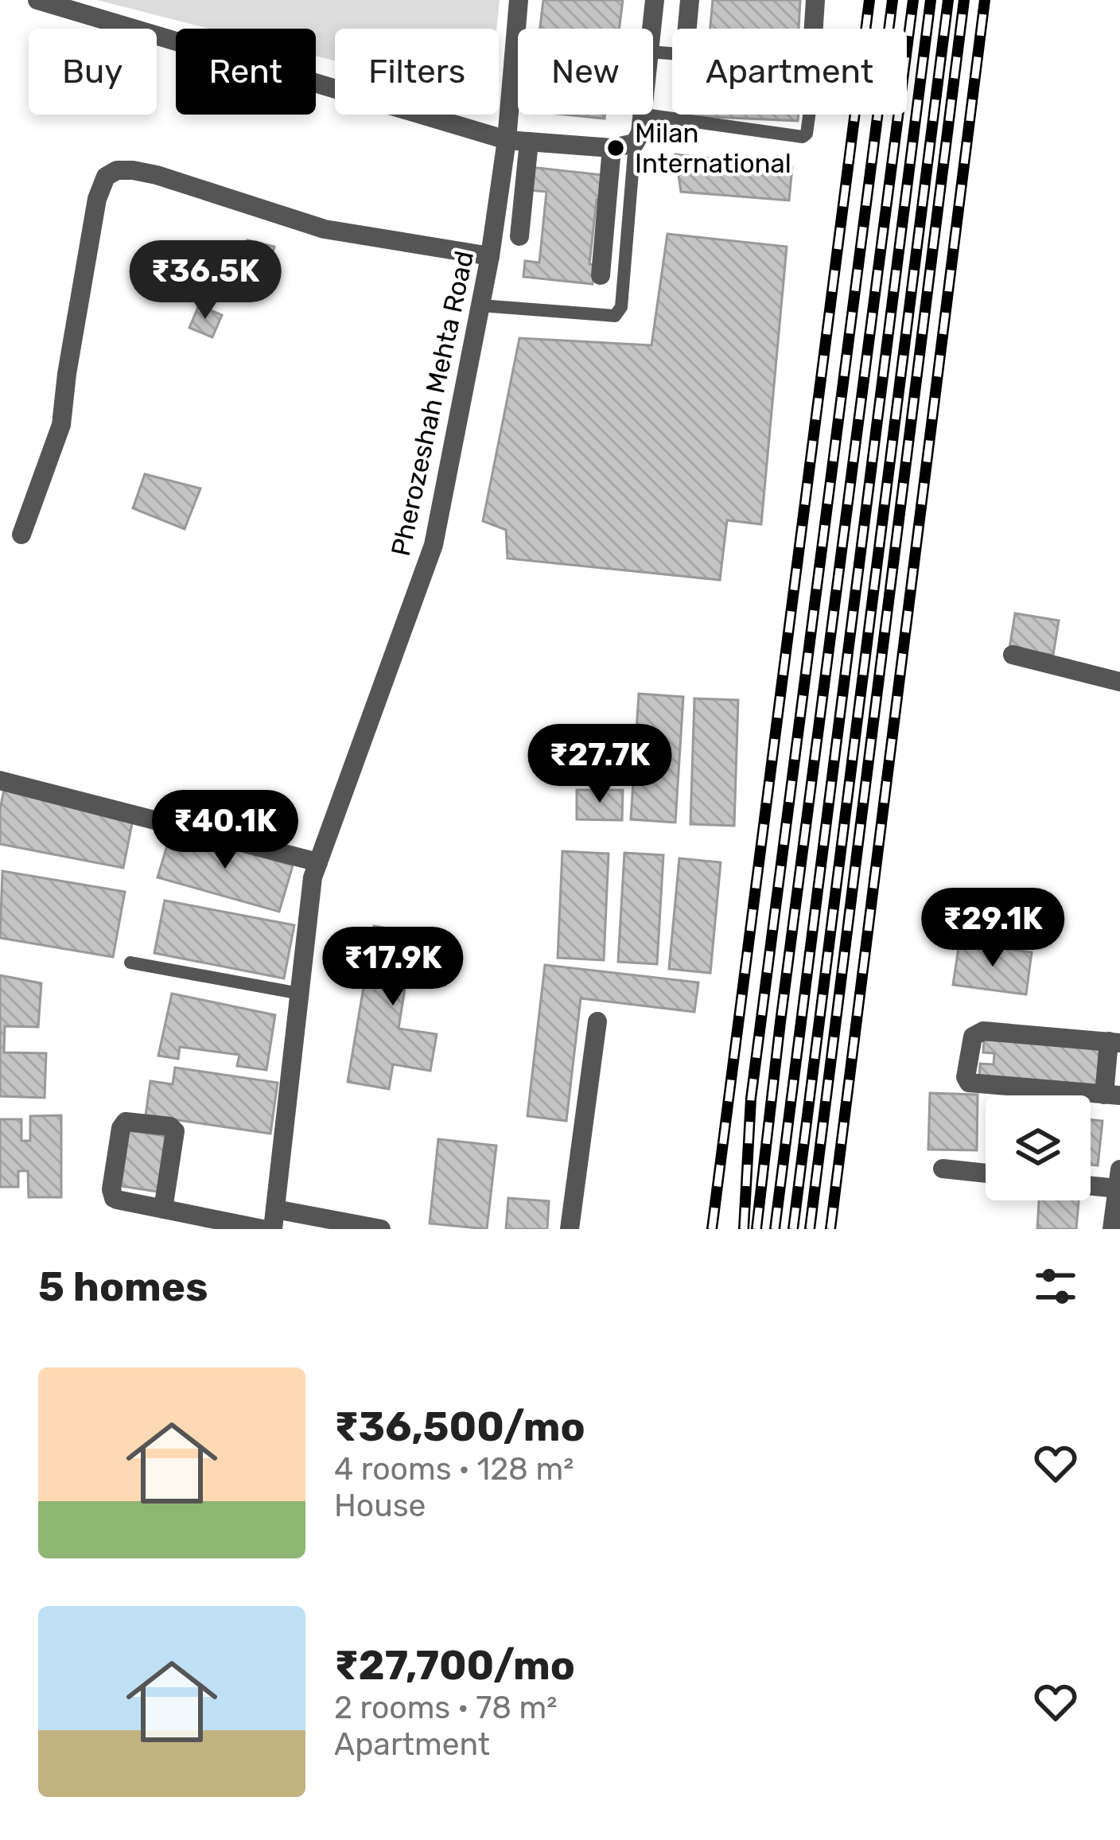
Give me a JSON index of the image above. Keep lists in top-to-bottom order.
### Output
{
  "streets": {
    "street": ["Pherozeshah Mehta Road"]
  },
  "places": ["Milan International"],
  "page": {
    "chip": [
      "Buy",
      "Rent",
      "Filters",
      "New",
      "Apartment"
    ],
    "price": [
      "₹36.5K",
      "₹27.7K",
      "₹40.1K",
      "₹29.1K",
      "₹17.9K"
    ],
    "heading": "5 homes",
    "list": [
      {
        "name": "₹36,500/mo",
        "note": "4 rooms · 128 m² · House"
      },
      {
        "name": "₹27,700/mo",
        "note": "2 rooms · 78 m² · Apartment"
      }
    ]
  }
}
